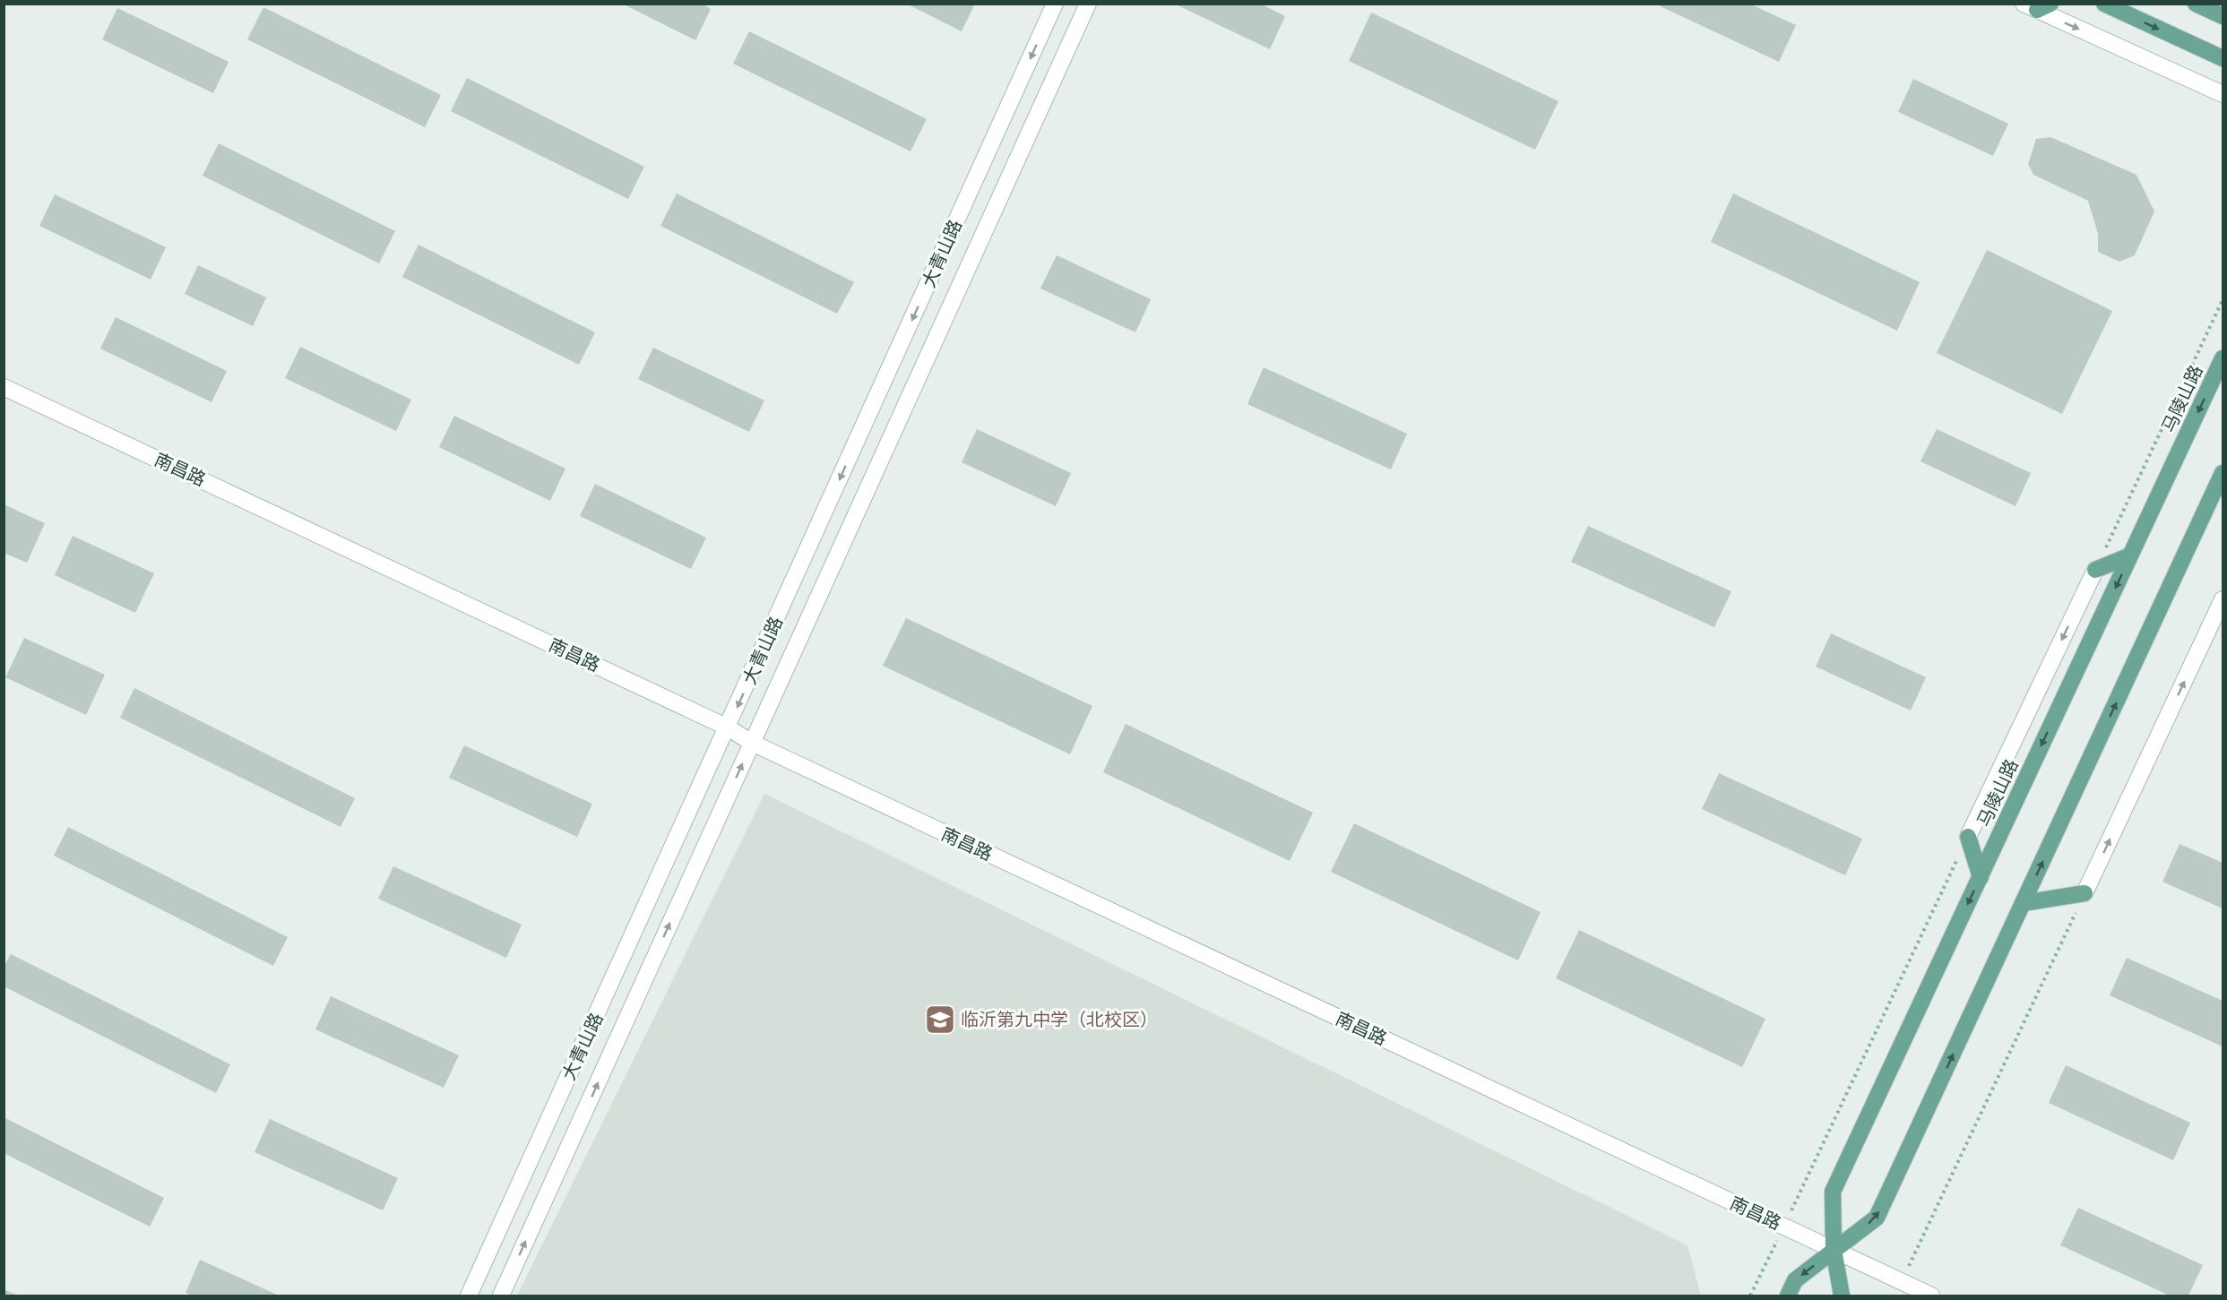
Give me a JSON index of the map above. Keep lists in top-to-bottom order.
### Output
{
  "streets": {
    "main road": ["马陵山路"],
    "street": ["大青山路", "南昌路"]
  },
  "crossings": [
    ["大青山路", "南昌路"],
    ["马陵山路", "南昌路"]
  ],
  "places": {
    "school or university": ["临沂第九中学（北校区）"]
  }
}
